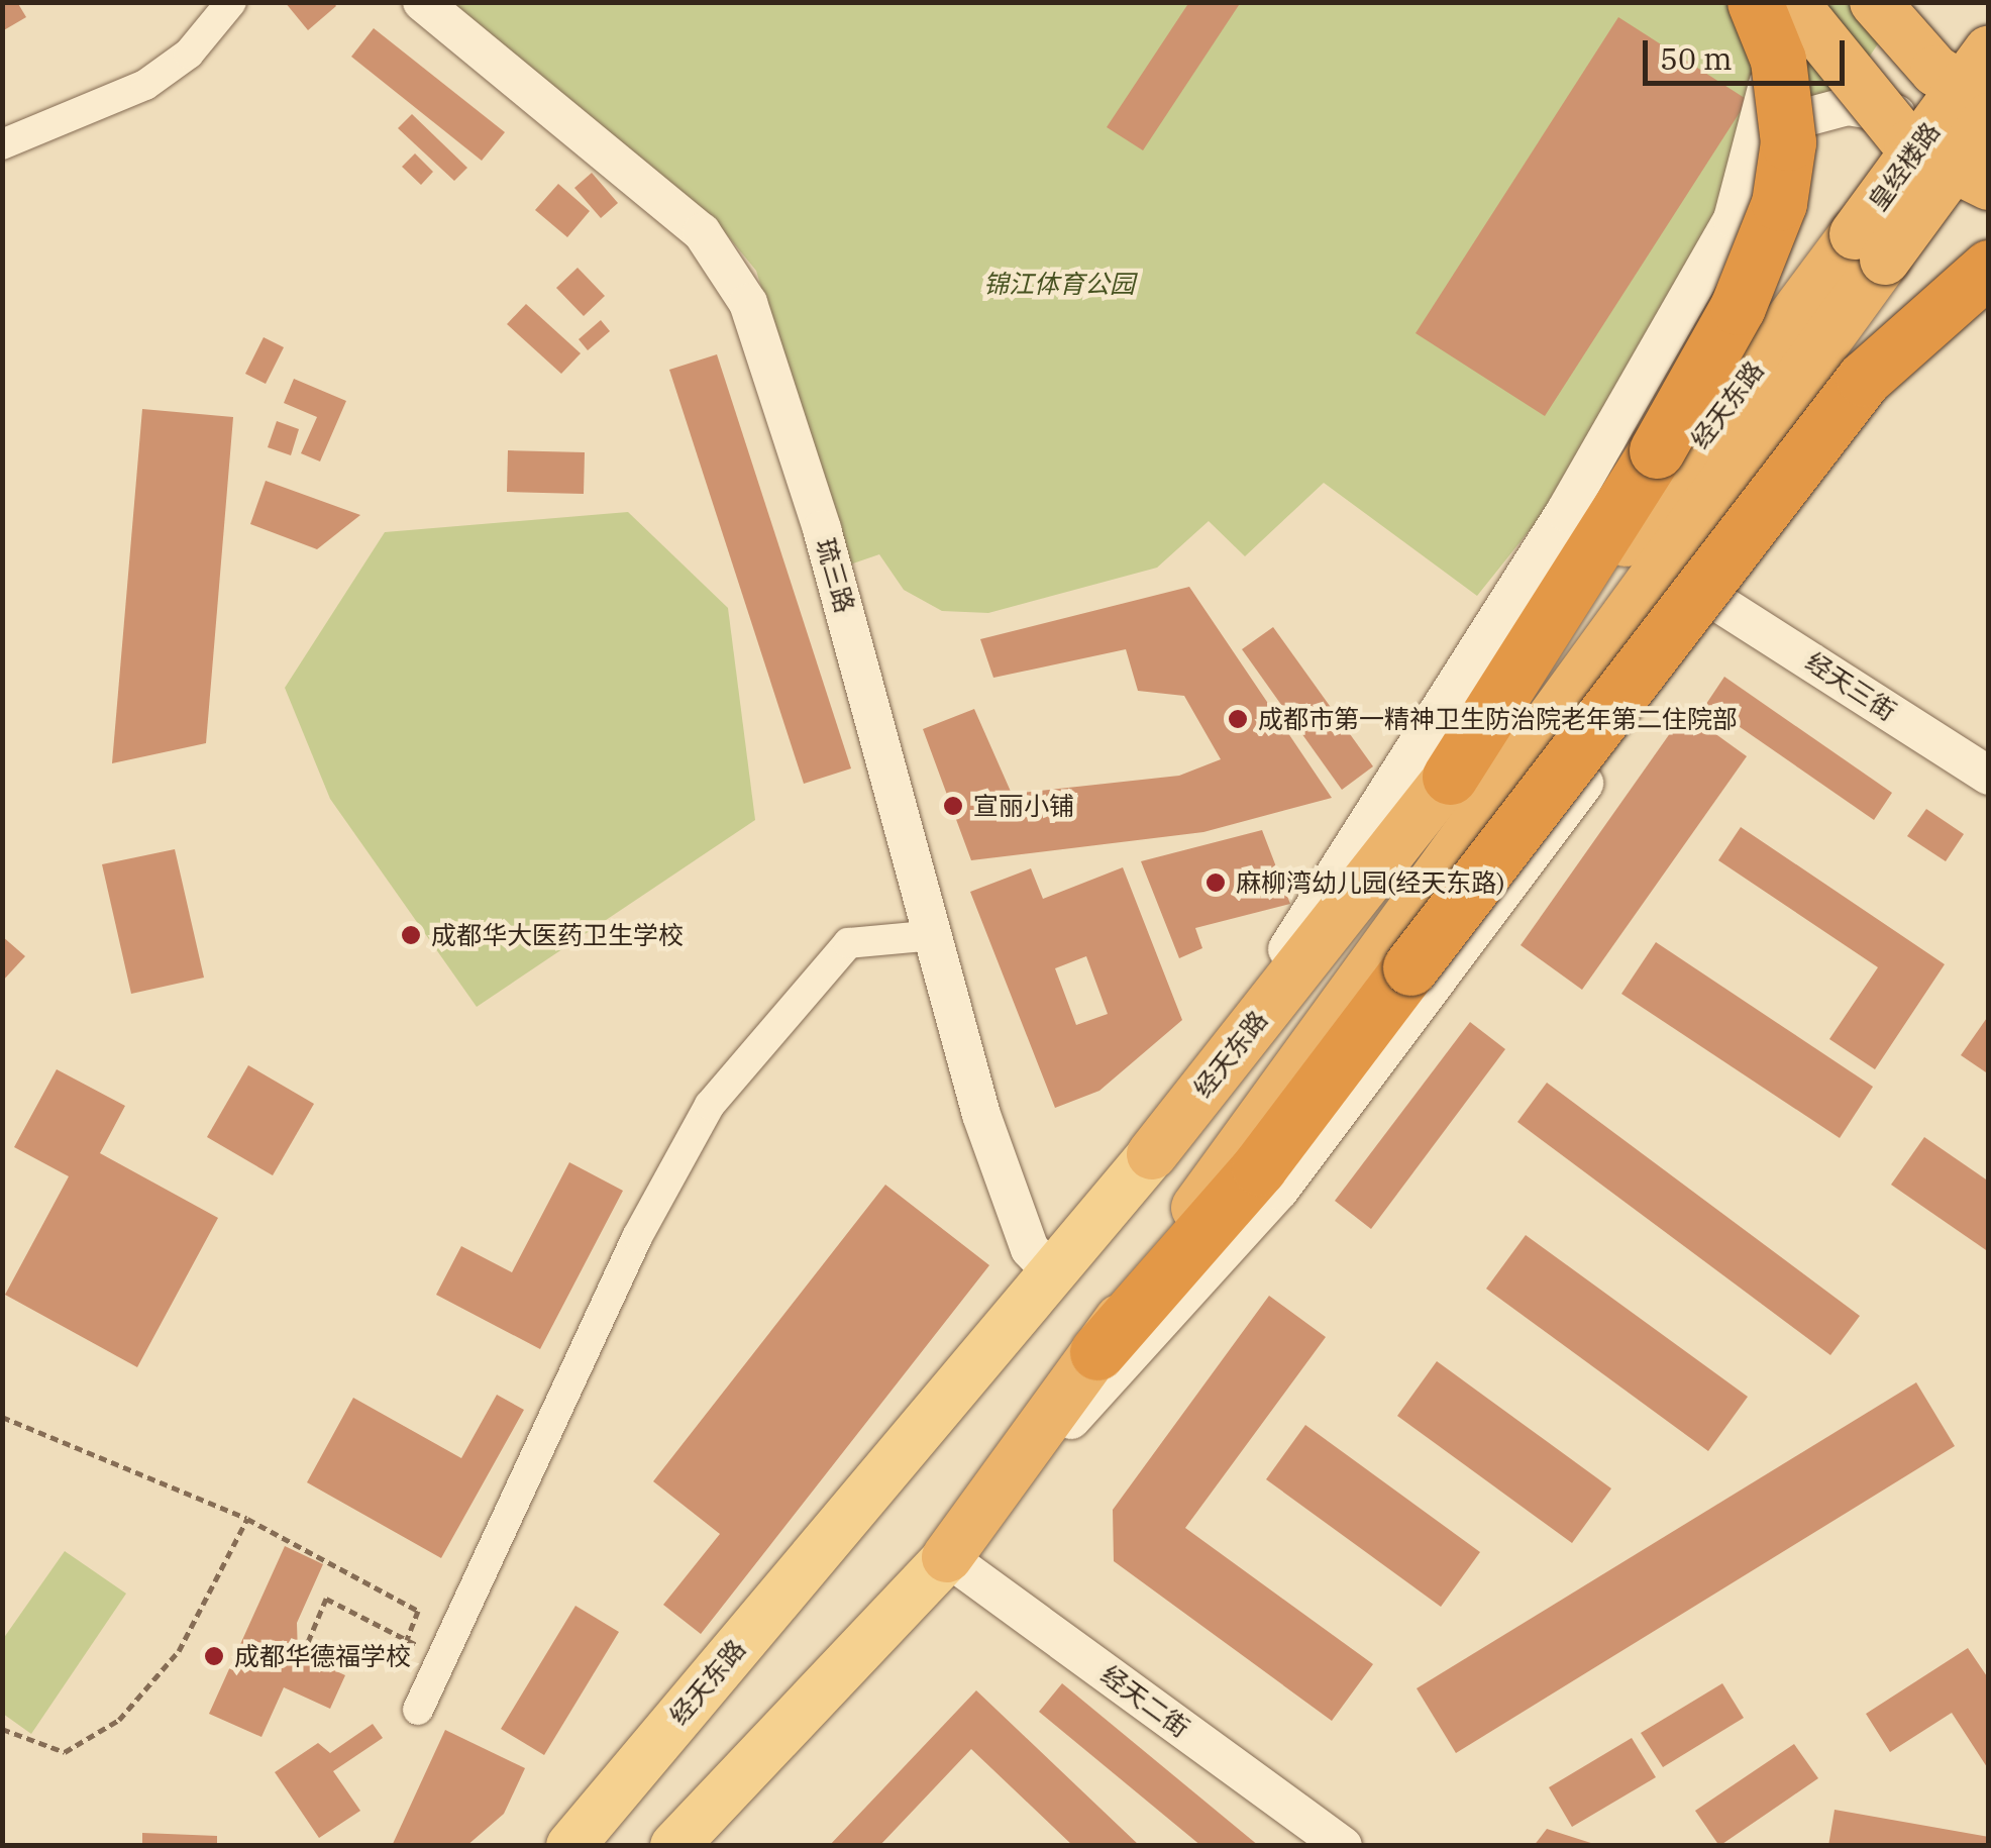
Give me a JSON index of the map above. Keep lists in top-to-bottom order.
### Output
{
  "streets": {
    "highway": ["皇经楼路", "经天东路"],
    "street": ["琉三路", "经天三街", "经天二街"]
  },
  "crossings": [
    ["皇经楼路", "经天东路"],
    ["经天东路", "琉三路"],
    ["经天东路", "经天二街"]
  ],
  "parks": ["锦江体育公园"],
  "places": [
    "成都市第一精神卫生防治院老年第二住院部",
    "宣丽小铺",
    "麻柳湾幼儿园(经天东路)",
    "成都华大医药卫生学校",
    "成都华德福学校"
  ],
  "scale_bar": "50 m"
}
